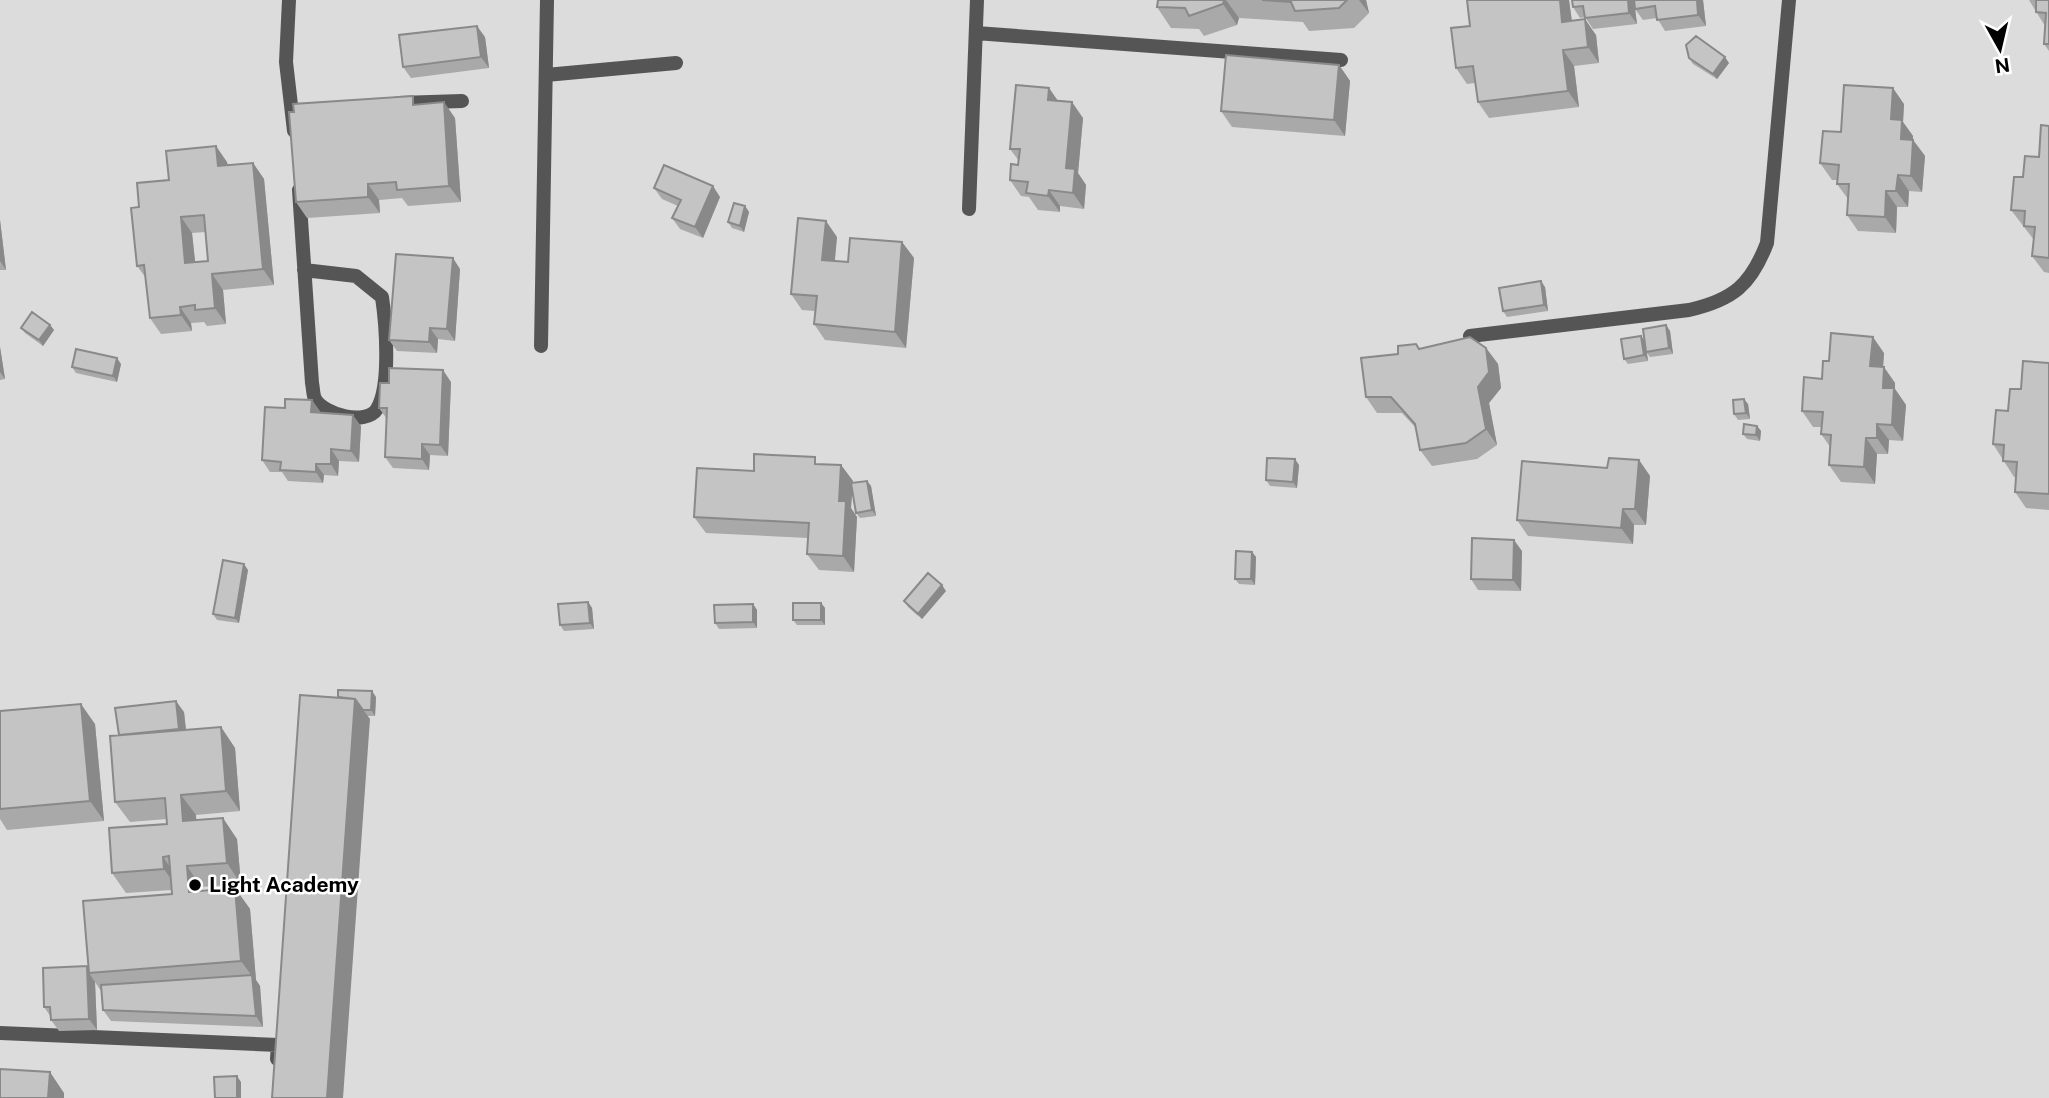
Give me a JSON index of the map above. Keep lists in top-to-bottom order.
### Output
{
  "places": ["Light Academy"],
  "north": "bottom"
}
